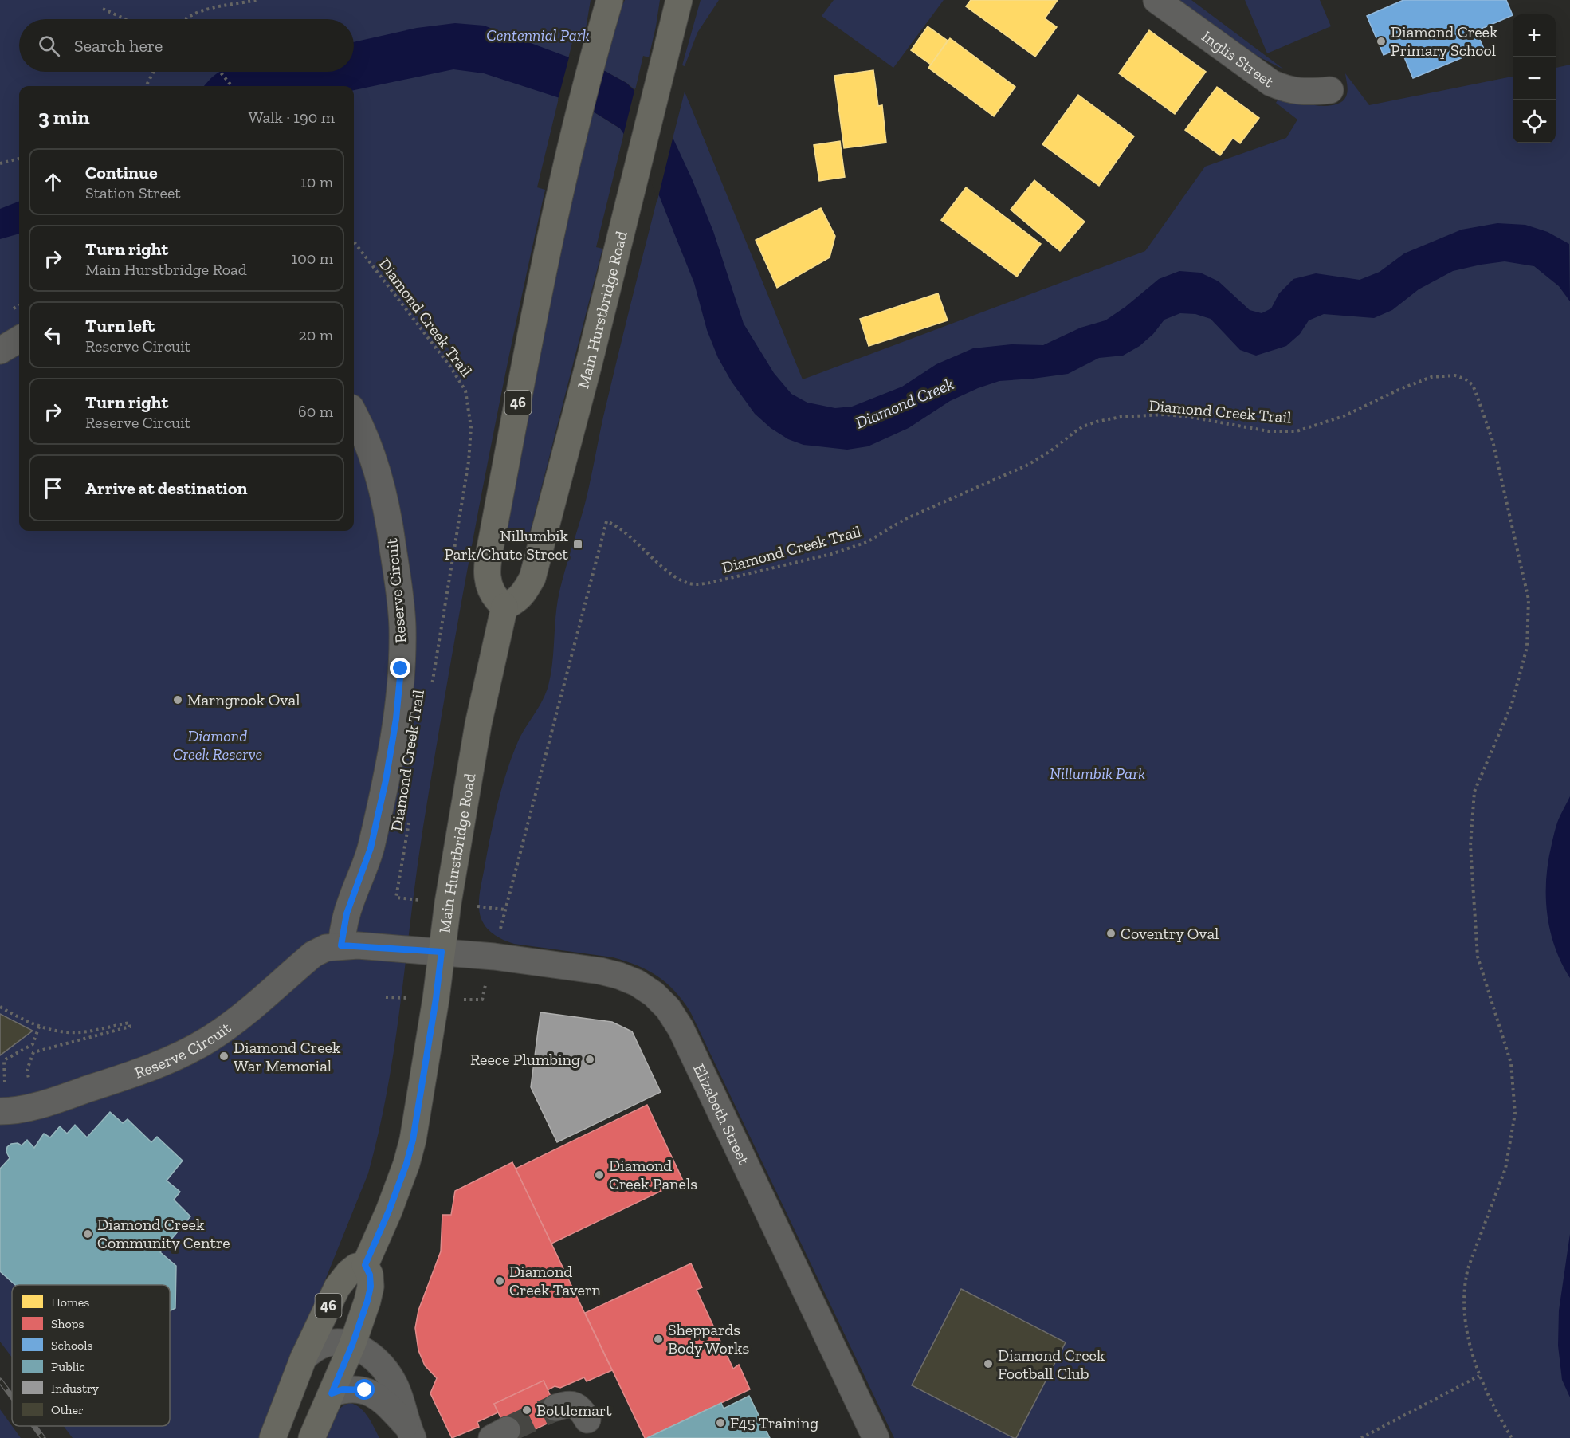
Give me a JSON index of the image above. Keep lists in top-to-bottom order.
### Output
{
  "streets": {
    "main road": ["Main Hurstbridge Road", "46"],
    "street": ["Inglis Street", "Reserve Circuit", "Elizabeth Street"],
    "path": ["Diamond Creek Trail"]
  },
  "crossings": [
    ["Main Hurstbridge Road", "46"],
    ["Main Hurstbridge Road", "Reserve Circuit"],
    ["Main Hurstbridge Road", "Elizabeth Street"],
    ["Reserve Circuit", "Elizabeth Street"]
  ],
  "water": ["Diamond Creek"],
  "parks": ["Centennial Park", "Diamond Creek Reserve", "Nillumbik Park"],
  "places": {
    "other": [
      "Diamond Creek Primary School",
      "Marngrook Oval",
      "Coventry Oval",
      "Diamond Creek War Memorial",
      "Reece Plumbing",
      "Diamond Creek Panels",
      "Diamond Creek Community Centre",
      "Diamond Creek Tavern",
      "Sheppards Body Works",
      "Diamond Creek Football Club",
      "Bottlemart",
      "F45 Training"
    ],
    "transit": ["Nillumbik Park/Chute Street"]
  },
  "legend": [
    "Homes",
    "Shops",
    "Schools",
    "Public",
    "Industry",
    "Other"
  ],
  "page": {
    "map_buttons": ["+", "−"],
    "search": "Search here",
    "heading": ["3 min", "Walk · 190 m"],
    "list": [
      ["Continue", "Station Street", "10 m"],
      ["Turn right", "Main Hurstbridge Road", "100 m"],
      ["Turn left", "Reserve Circuit", "20 m"],
      ["Turn right", "Reserve Circuit", "60 m"],
      "Arrive at destination"
    ]
  }
}
